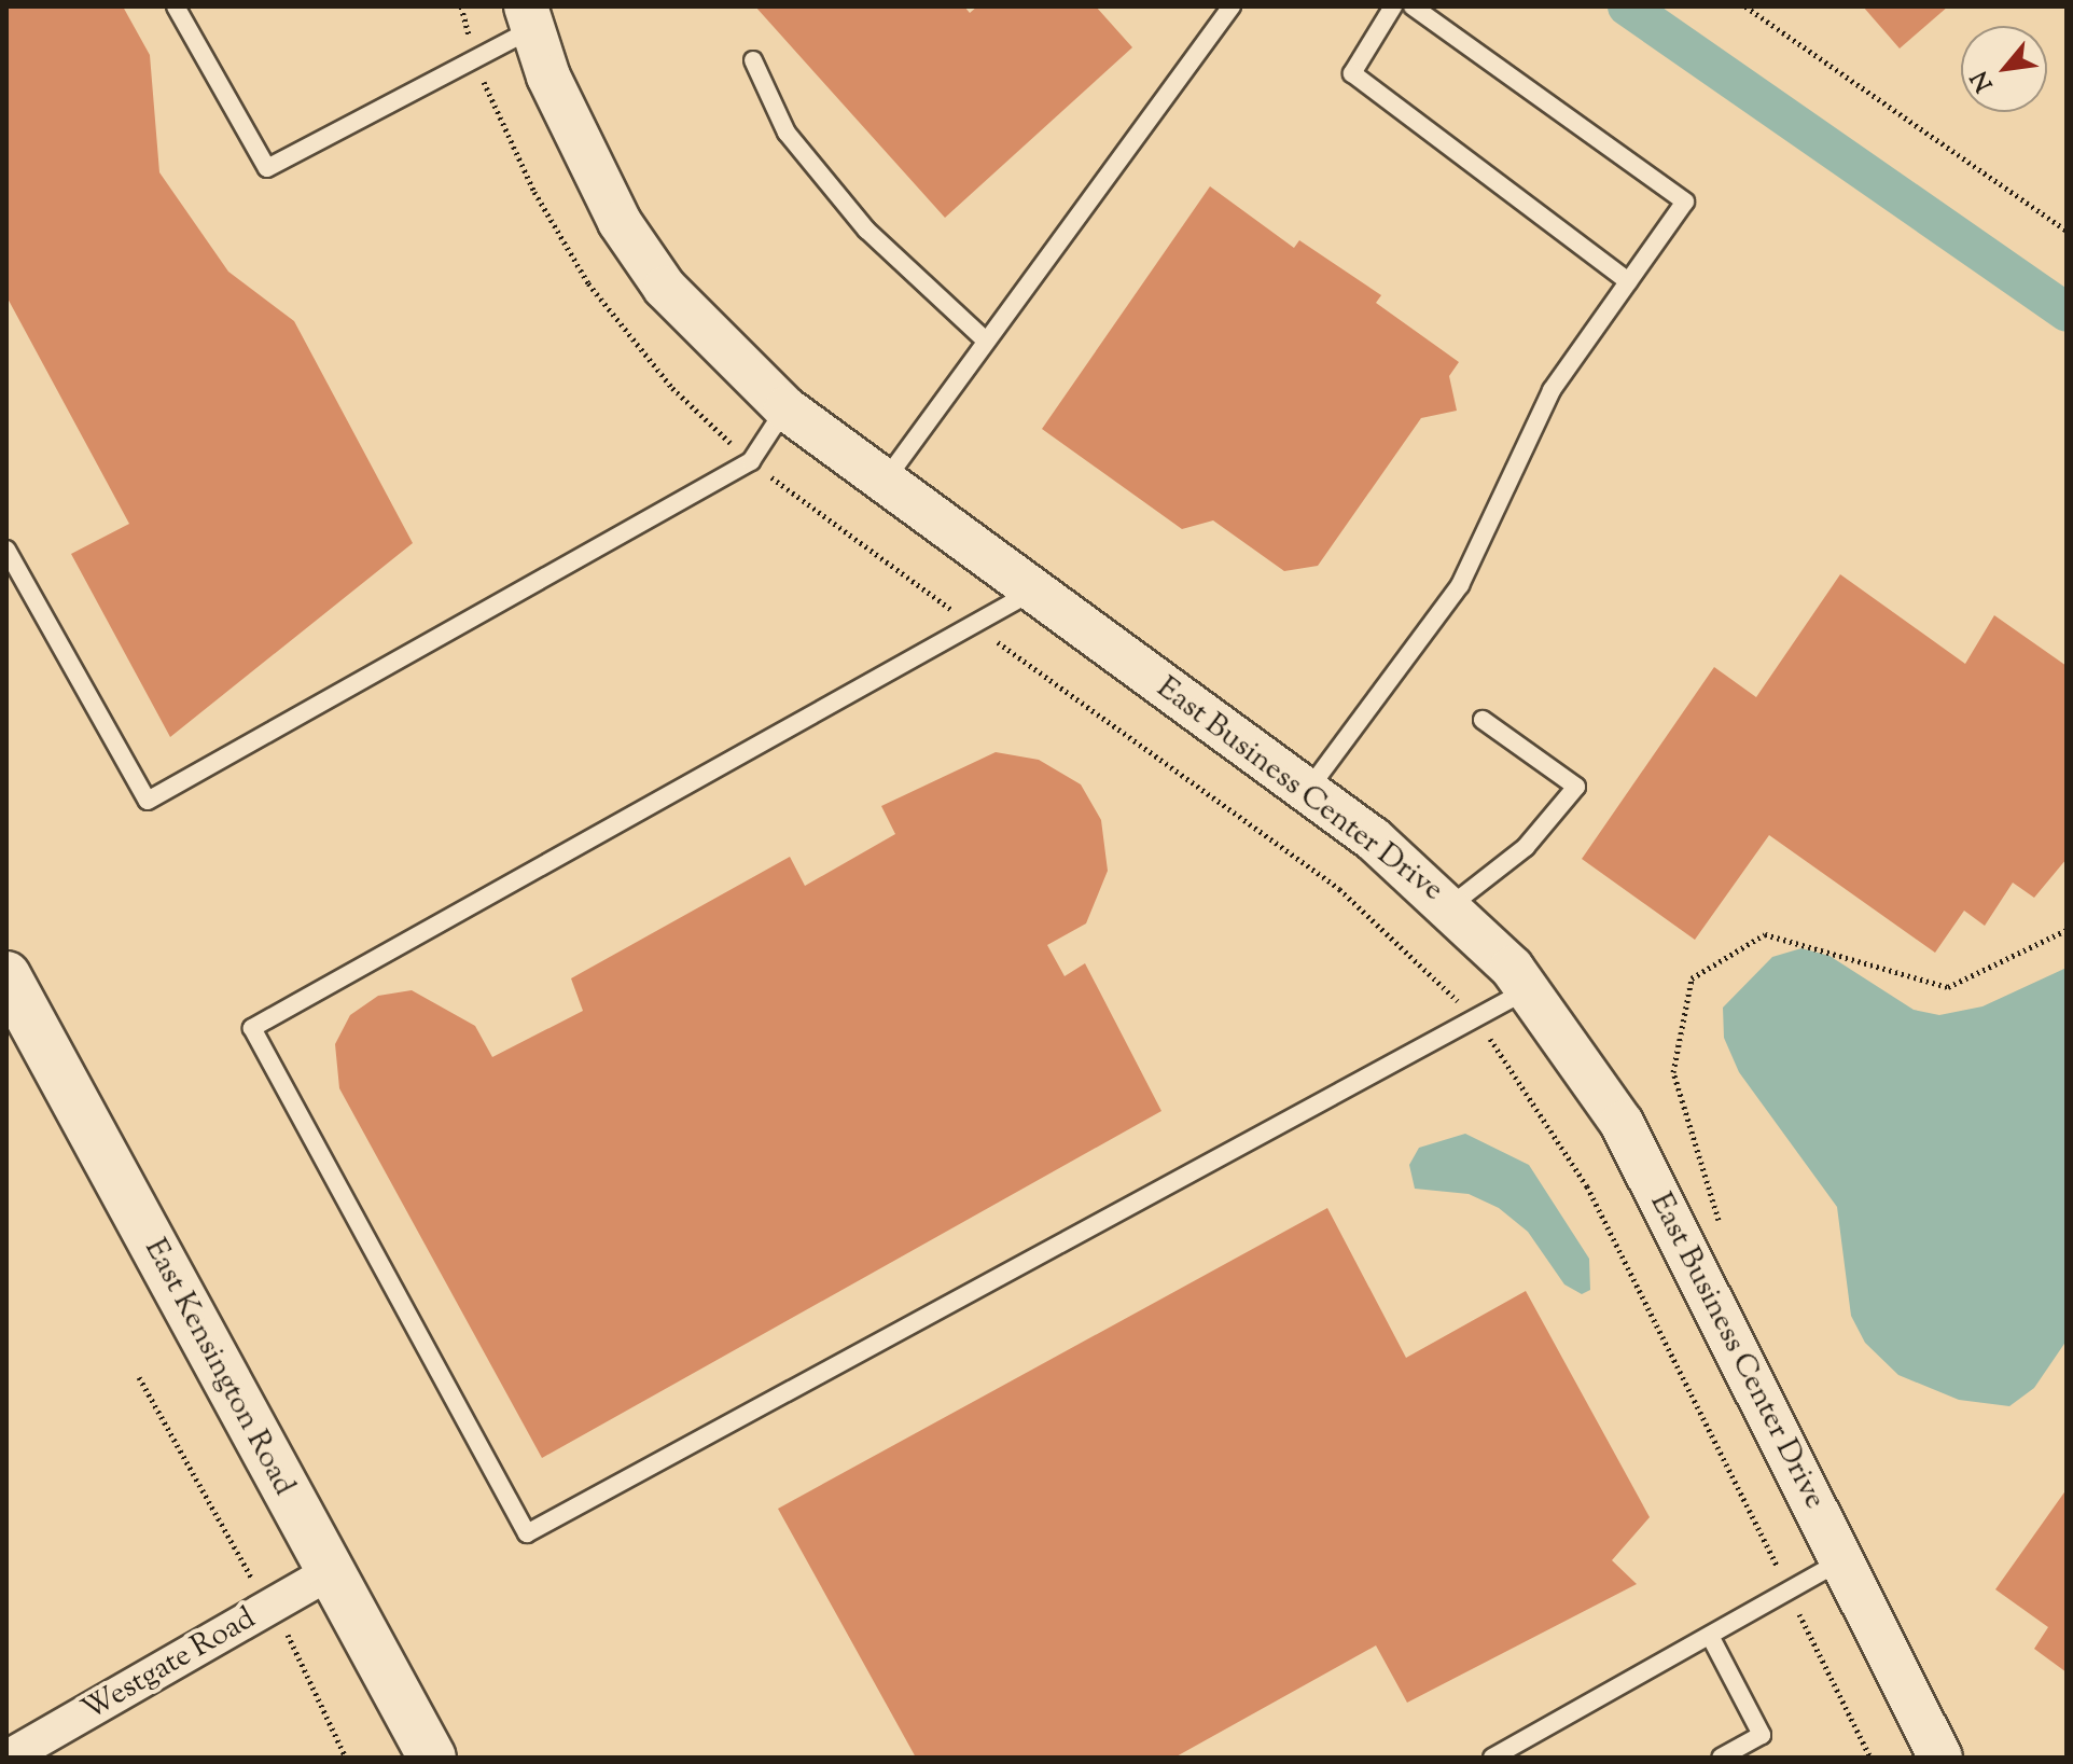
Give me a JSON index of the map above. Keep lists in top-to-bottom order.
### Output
{
  "streets": {
    "main road": ["East Kensington Road"],
    "street": ["East Business Center Drive", "Westgate Road"]
  },
  "crossings": [
    ["East Kensington Road", "Westgate Road"]
  ],
  "north": "bottom left"
}
